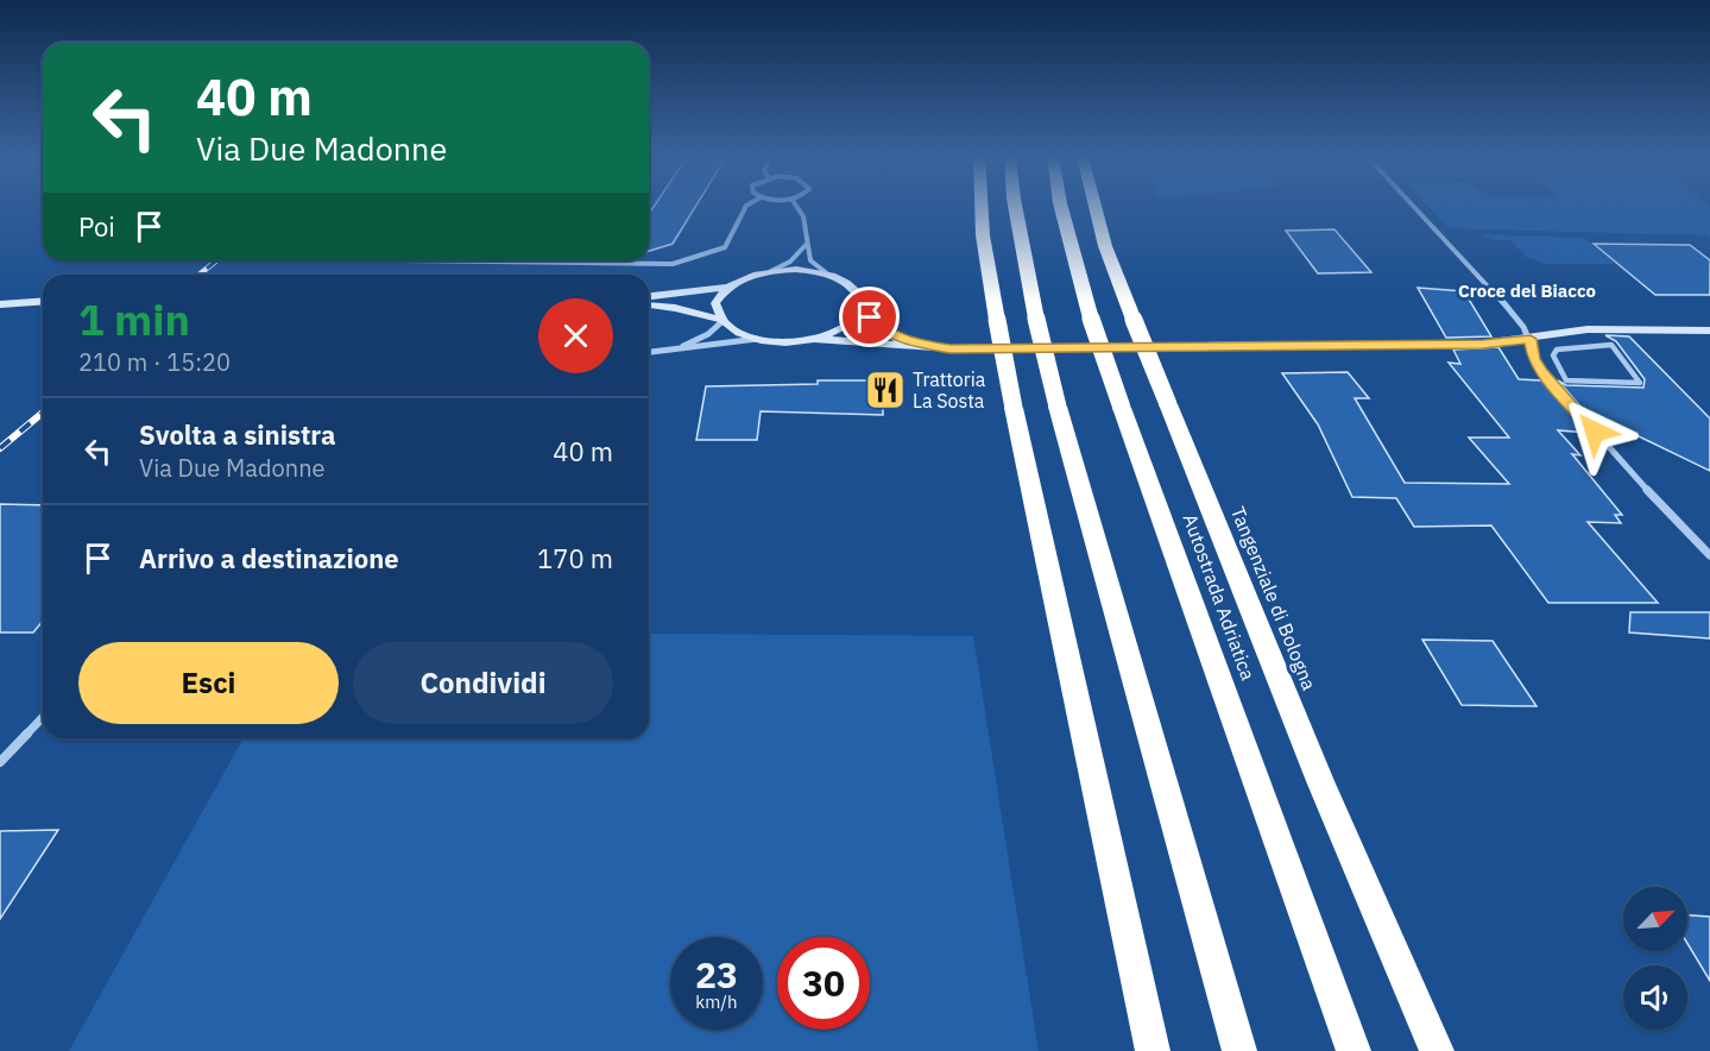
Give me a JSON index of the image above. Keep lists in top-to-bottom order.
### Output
{
  "streets": {
    "highway": ["Autostrada Adriatica", "Tangenziale di Bologna"]
  },
  "districts": ["Croce del Biacco"],
  "places": {
    "restaurant": ["Trattoria La Sosta"]
  },
  "north": "top right",
  "page": {
    "turn": ["40 m", "Via Due Madonne"],
    "then": "Poi",
    "heading": ["1 min", "210 m · 15:20"],
    "list": [
      {
        "name": "Svolta a sinistra",
        "note": "Via Due Madonne",
        "value": "40 m"
      },
      {
        "name": "Arrivo a destinazione",
        "value": "170 m"
      }
    ],
    "buttons": ["Esci", "Condividi"],
    "speed": "23 km/h",
    "limit": "30"
  }
}
